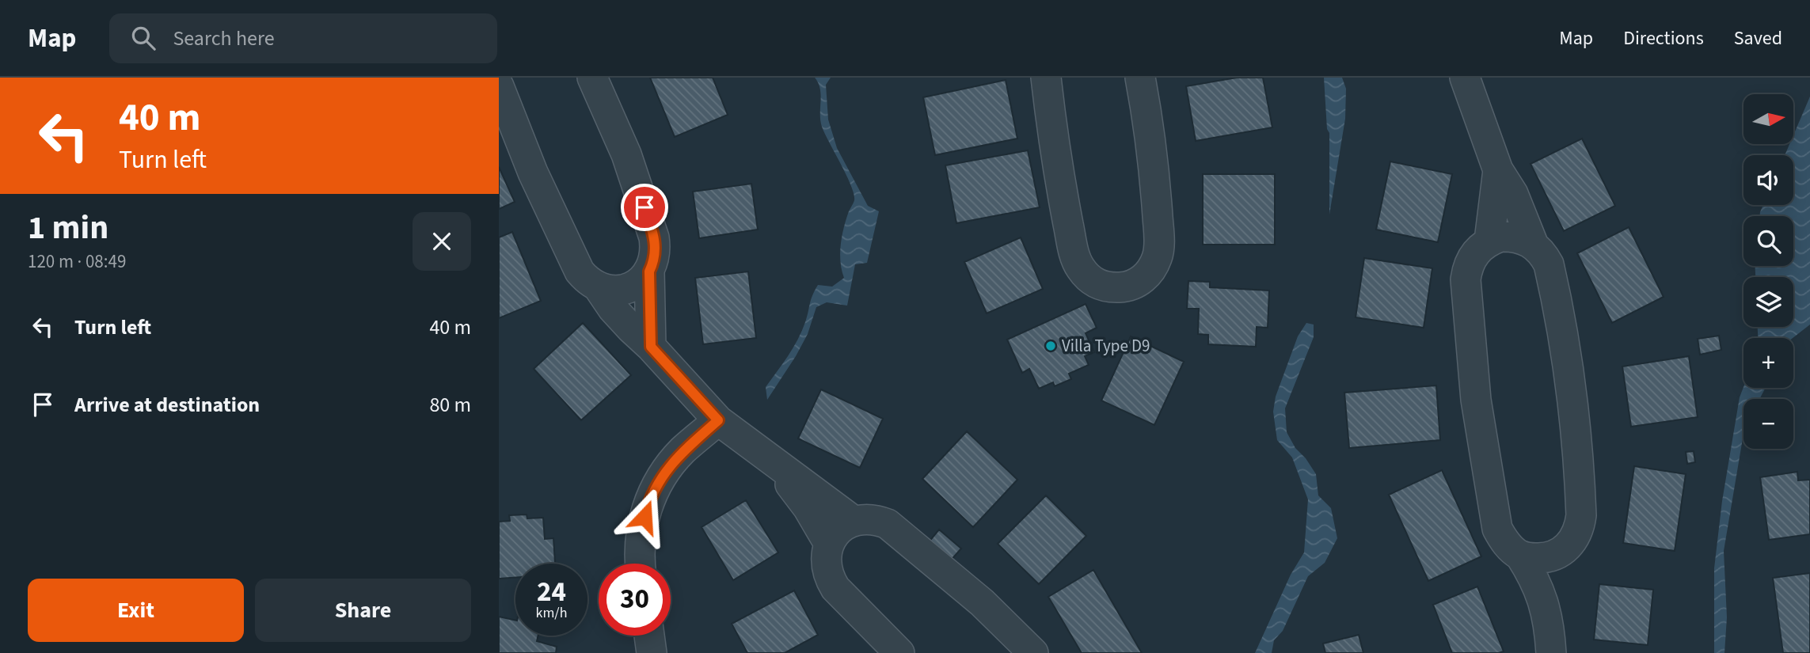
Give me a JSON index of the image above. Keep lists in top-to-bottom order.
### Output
{
  "places": ["Villa Type D9"],
  "north": "right",
  "page": {
    "header": "Map",
    "search": "Search here",
    "nav": ["Map", "Directions", "Saved"],
    "turn": ["40 m", "Turn left"],
    "map_buttons": ["+", "−"],
    "heading": ["1 min", "120 m · 08:49"],
    "list": [
      {
        "name": "Turn left",
        "value": "40 m"
      },
      {
        "name": "Arrive at destination",
        "value": "80 m"
      }
    ],
    "speed": "24 km/h",
    "limit": "30",
    "buttons": ["Exit", "Share"]
  }
}
